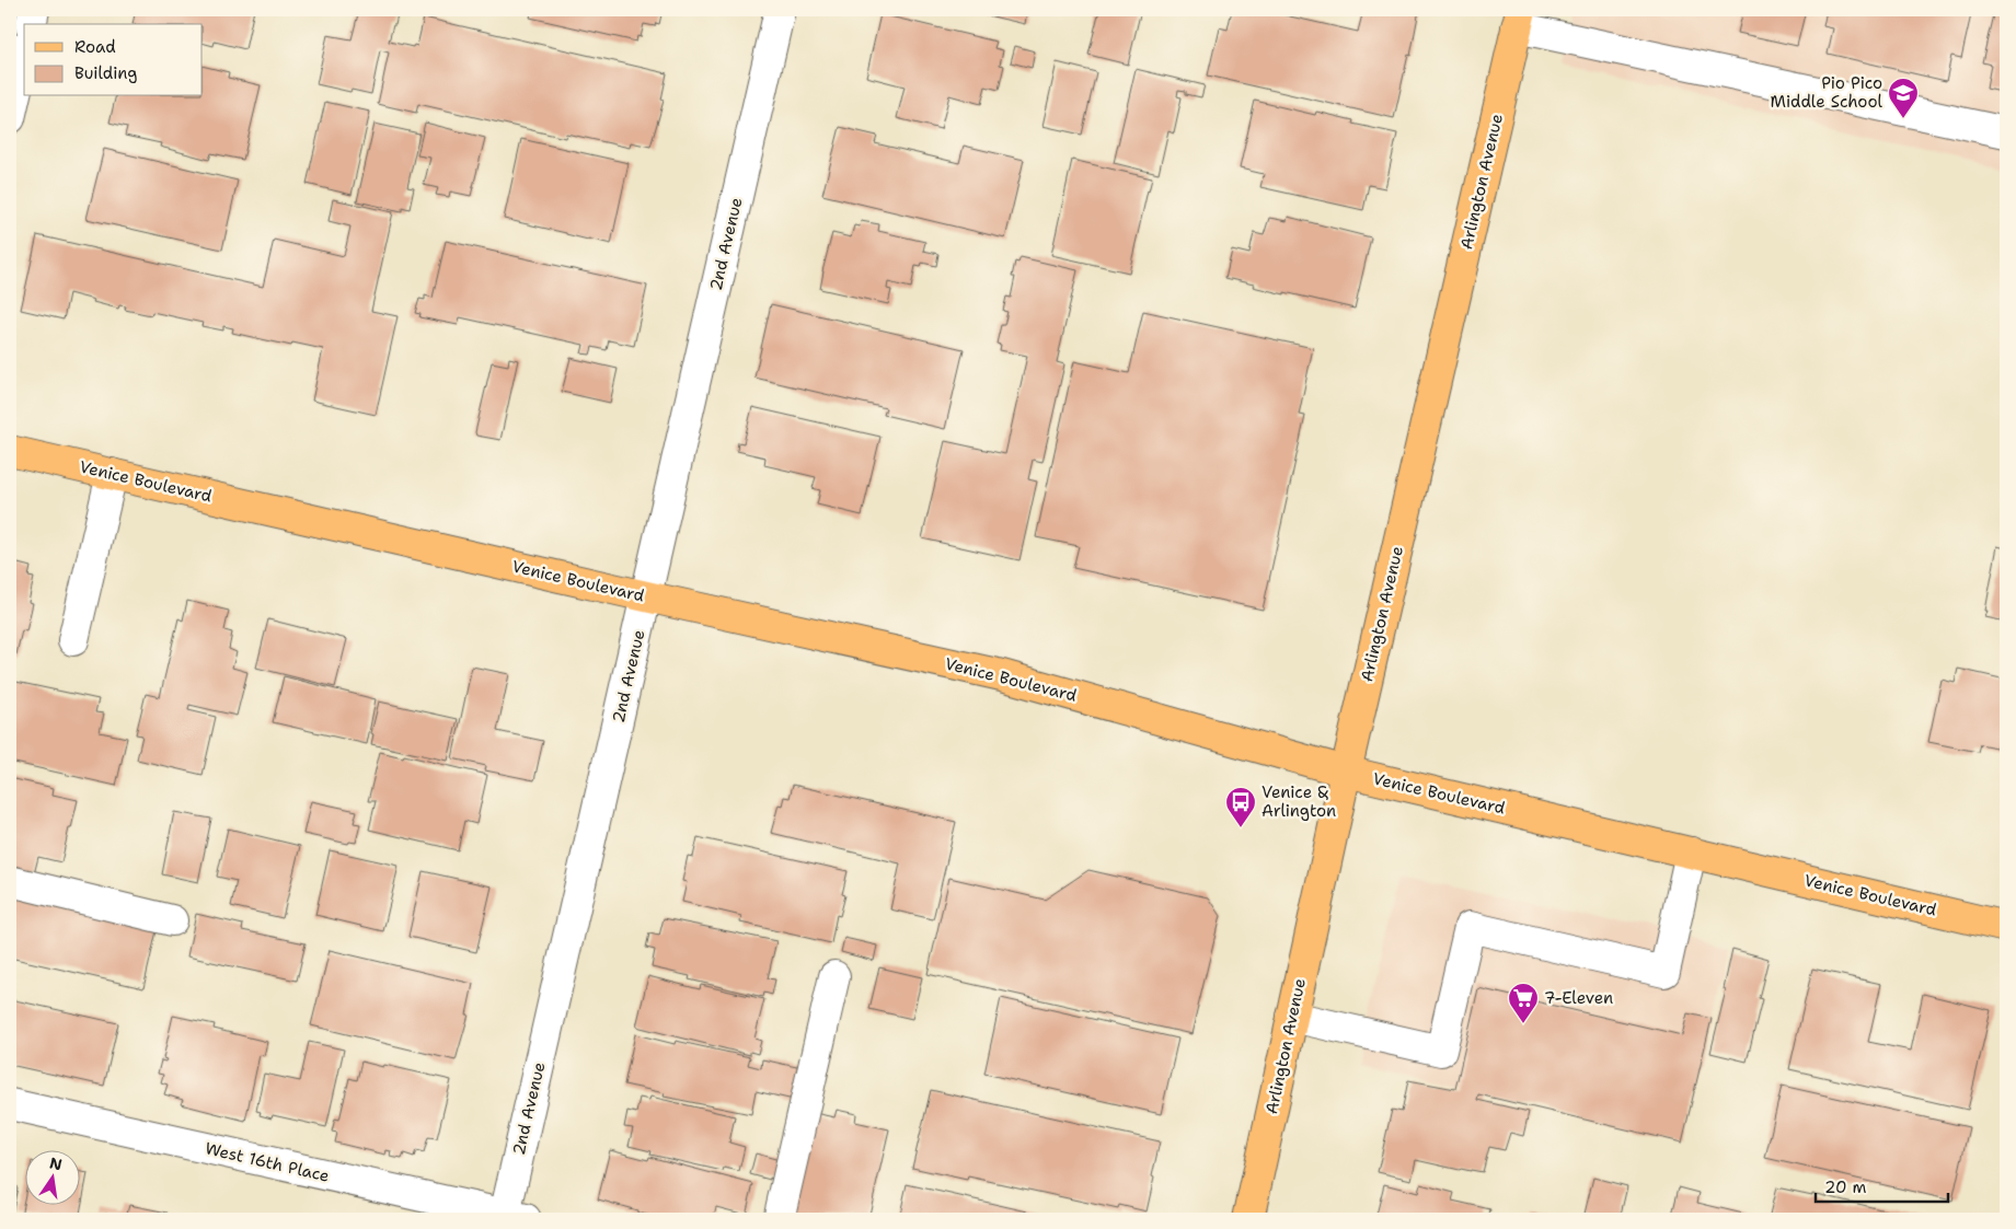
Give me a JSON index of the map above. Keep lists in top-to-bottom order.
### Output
{
  "streets": {
    "main road": ["Arlington Avenue", "Venice Boulevard"],
    "street": ["2nd Avenue", "West 16th Place"]
  },
  "crossings": [
    ["Arlington Avenue", "Venice Boulevard"],
    ["2nd Avenue", "Venice Boulevard"],
    ["2nd Avenue", "West 16th Place"]
  ],
  "places": {
    "school or university": ["Pio Pico Middle School"],
    "bus stop": ["Venice & Arlington"],
    "supermarket": ["7-Eleven"]
  },
  "legend": ["Road", "Building"],
  "scale_bar": "20 m",
  "north": "top"
}
